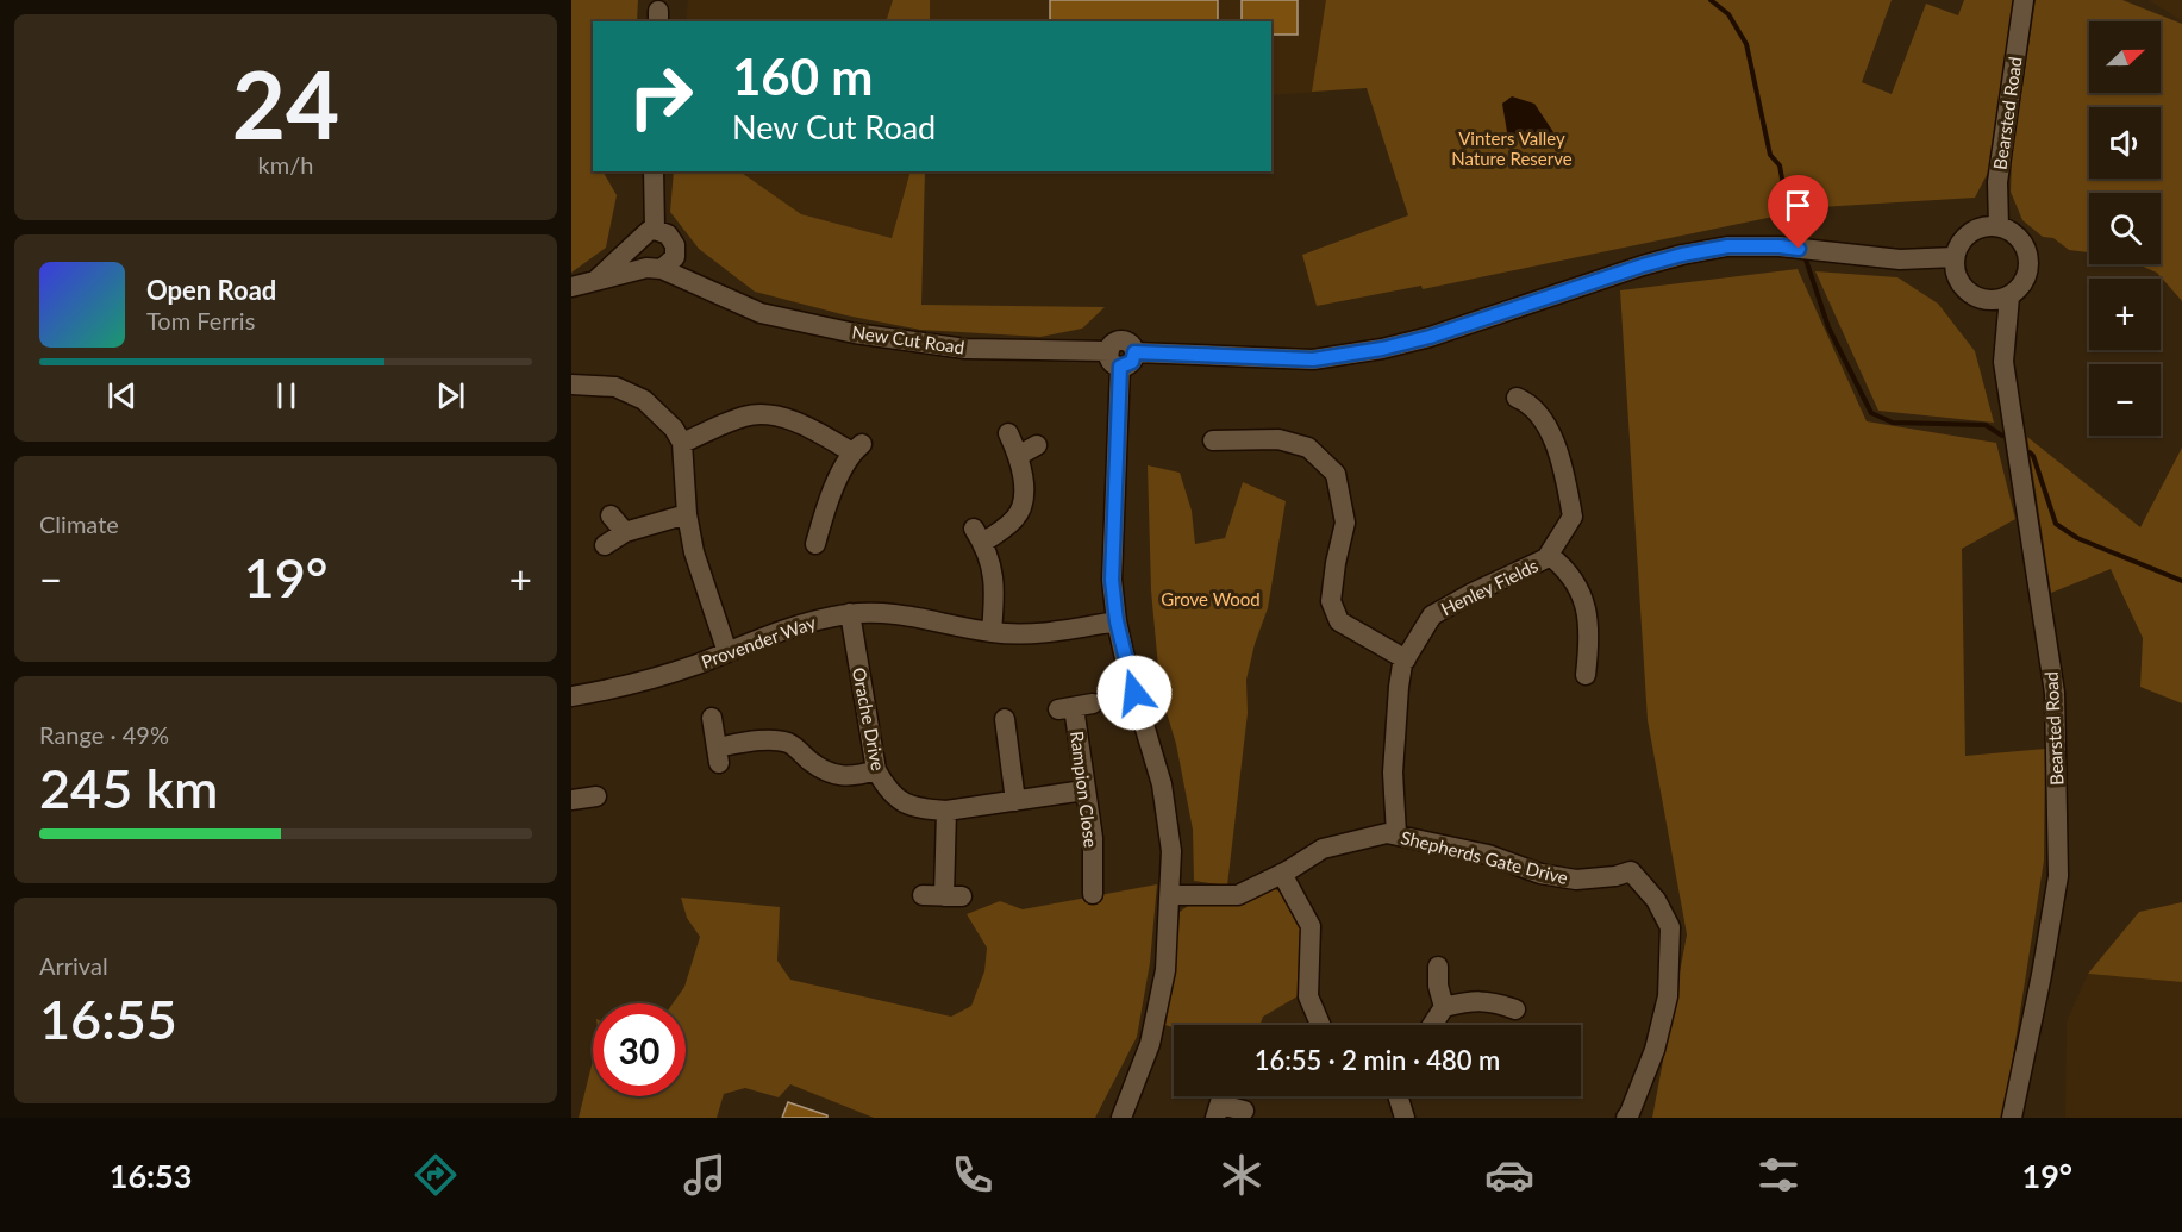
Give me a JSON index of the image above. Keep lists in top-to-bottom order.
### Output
{
  "streets": {
    "street": [
      "Bearsted Road",
      "New Cut Road",
      "Henley Fields",
      "Provender Way",
      "Orache Drive",
      "Rampion Close",
      "Shepherds Gate Drive"
    ]
  },
  "crossings": [
    ["Bearsted Road", "New Cut Road"],
    ["Henley Fields", "Shepherds Gate Drive"],
    ["Provender Way", "Orache Drive"],
    ["Orache Drive", "Rampion Close"]
  ],
  "parks": ["Vinters Valley Nature Reserve", "Grove Wood"],
  "north": "right",
  "page": {
    "tile": [
      ["24", "km/h"],
      "Climate",
      ["Range · 49%", "245 km"],
      ["Arrival", "16:55"]
    ],
    "map_buttons": ["+", "−"],
    "turn": ["160 m", "New Cut Road"],
    "song": ["Open Road", "Tom Ferris"],
    "heat": ["−", "19°", "+"],
    "limit": "30",
    "trip": "16:55 · 2 min · 480 m",
    "tabs": ["16:53", "19°"]
  }
}
